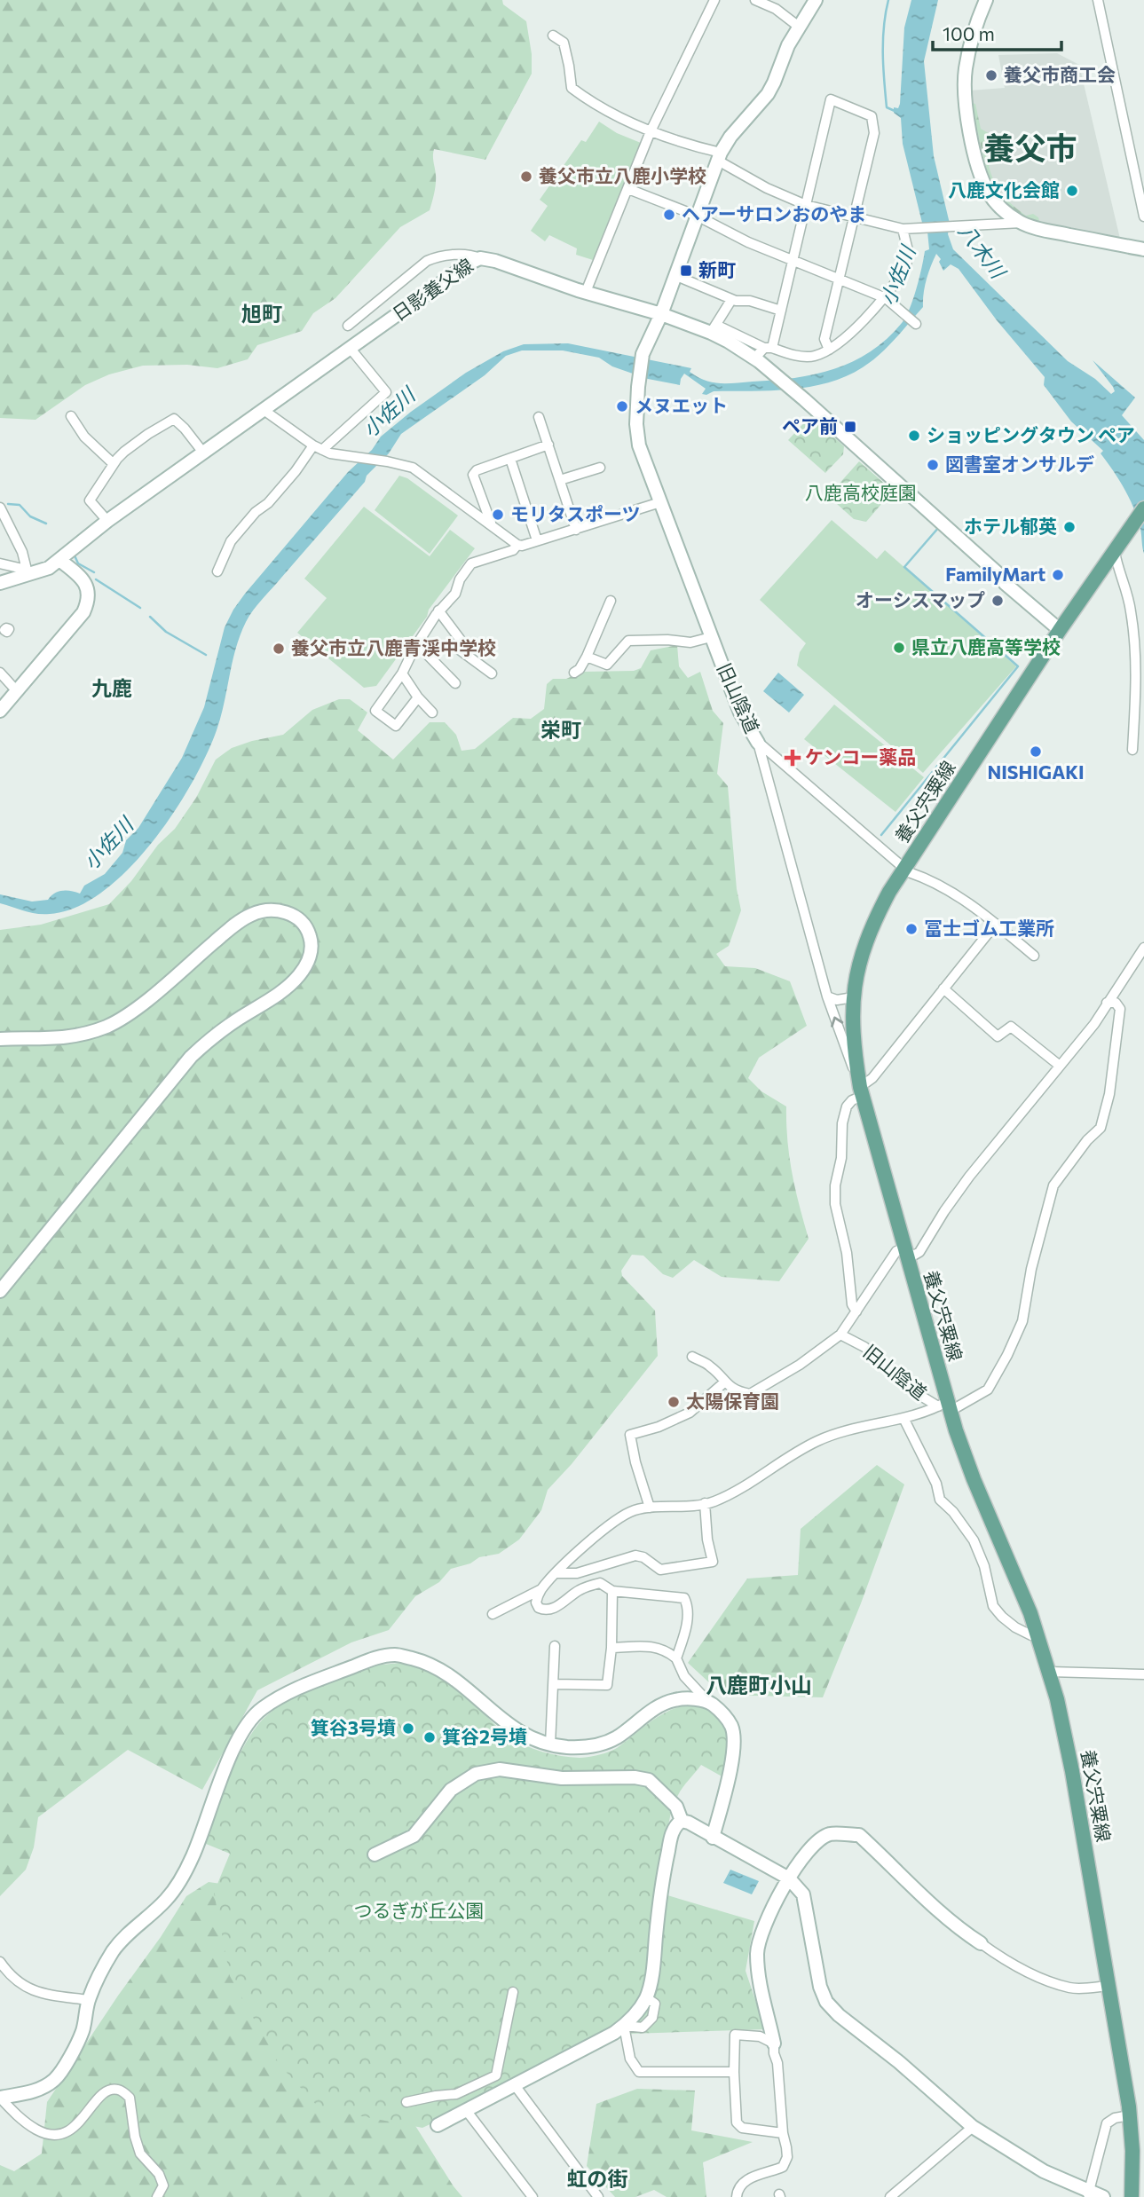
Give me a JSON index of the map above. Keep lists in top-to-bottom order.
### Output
{
  "streets": {
    "main road": ["養父宍粟線"],
    "street": ["日影養父線", "旧山陰道"]
  },
  "crossings": [
    ["日影養父線", "旧山陰道"],
    ["日影養父線", "養父宍粟線"],
    ["旧山陰道", "養父宍粟線"]
  ],
  "districts": [
    "養父市",
    "旭町",
    "九鹿",
    "栄町",
    "八鹿町小山",
    "虹の街"
  ],
  "water": ["八木川", "小佐川"],
  "parks": ["八鹿高校庭園", "つるぎが丘公園"],
  "places": {
    "other": [
      "養父市商工会",
      "養父市立八鹿小学校",
      "八鹿文化会館",
      "ヘアーサロンおのやま",
      "メヌエット",
      "ショッピングタウン ペア",
      "図書室オンサルデ",
      "モリタスポーツ",
      "ホテル郁英",
      "FamilyMart",
      "オーシスマップ",
      "県立八鹿高等学校",
      "養父市立八鹿青渓中学校",
      "NISHIGAKI",
      "冨士ゴム工業所",
      "太陽保育園",
      "箕谷3号墳",
      "箕谷2号墳"
    ],
    "transit": ["新町", "ペア前"],
    "health": ["ケンコー薬品"]
  },
  "scale_bar": "100 m"
}
